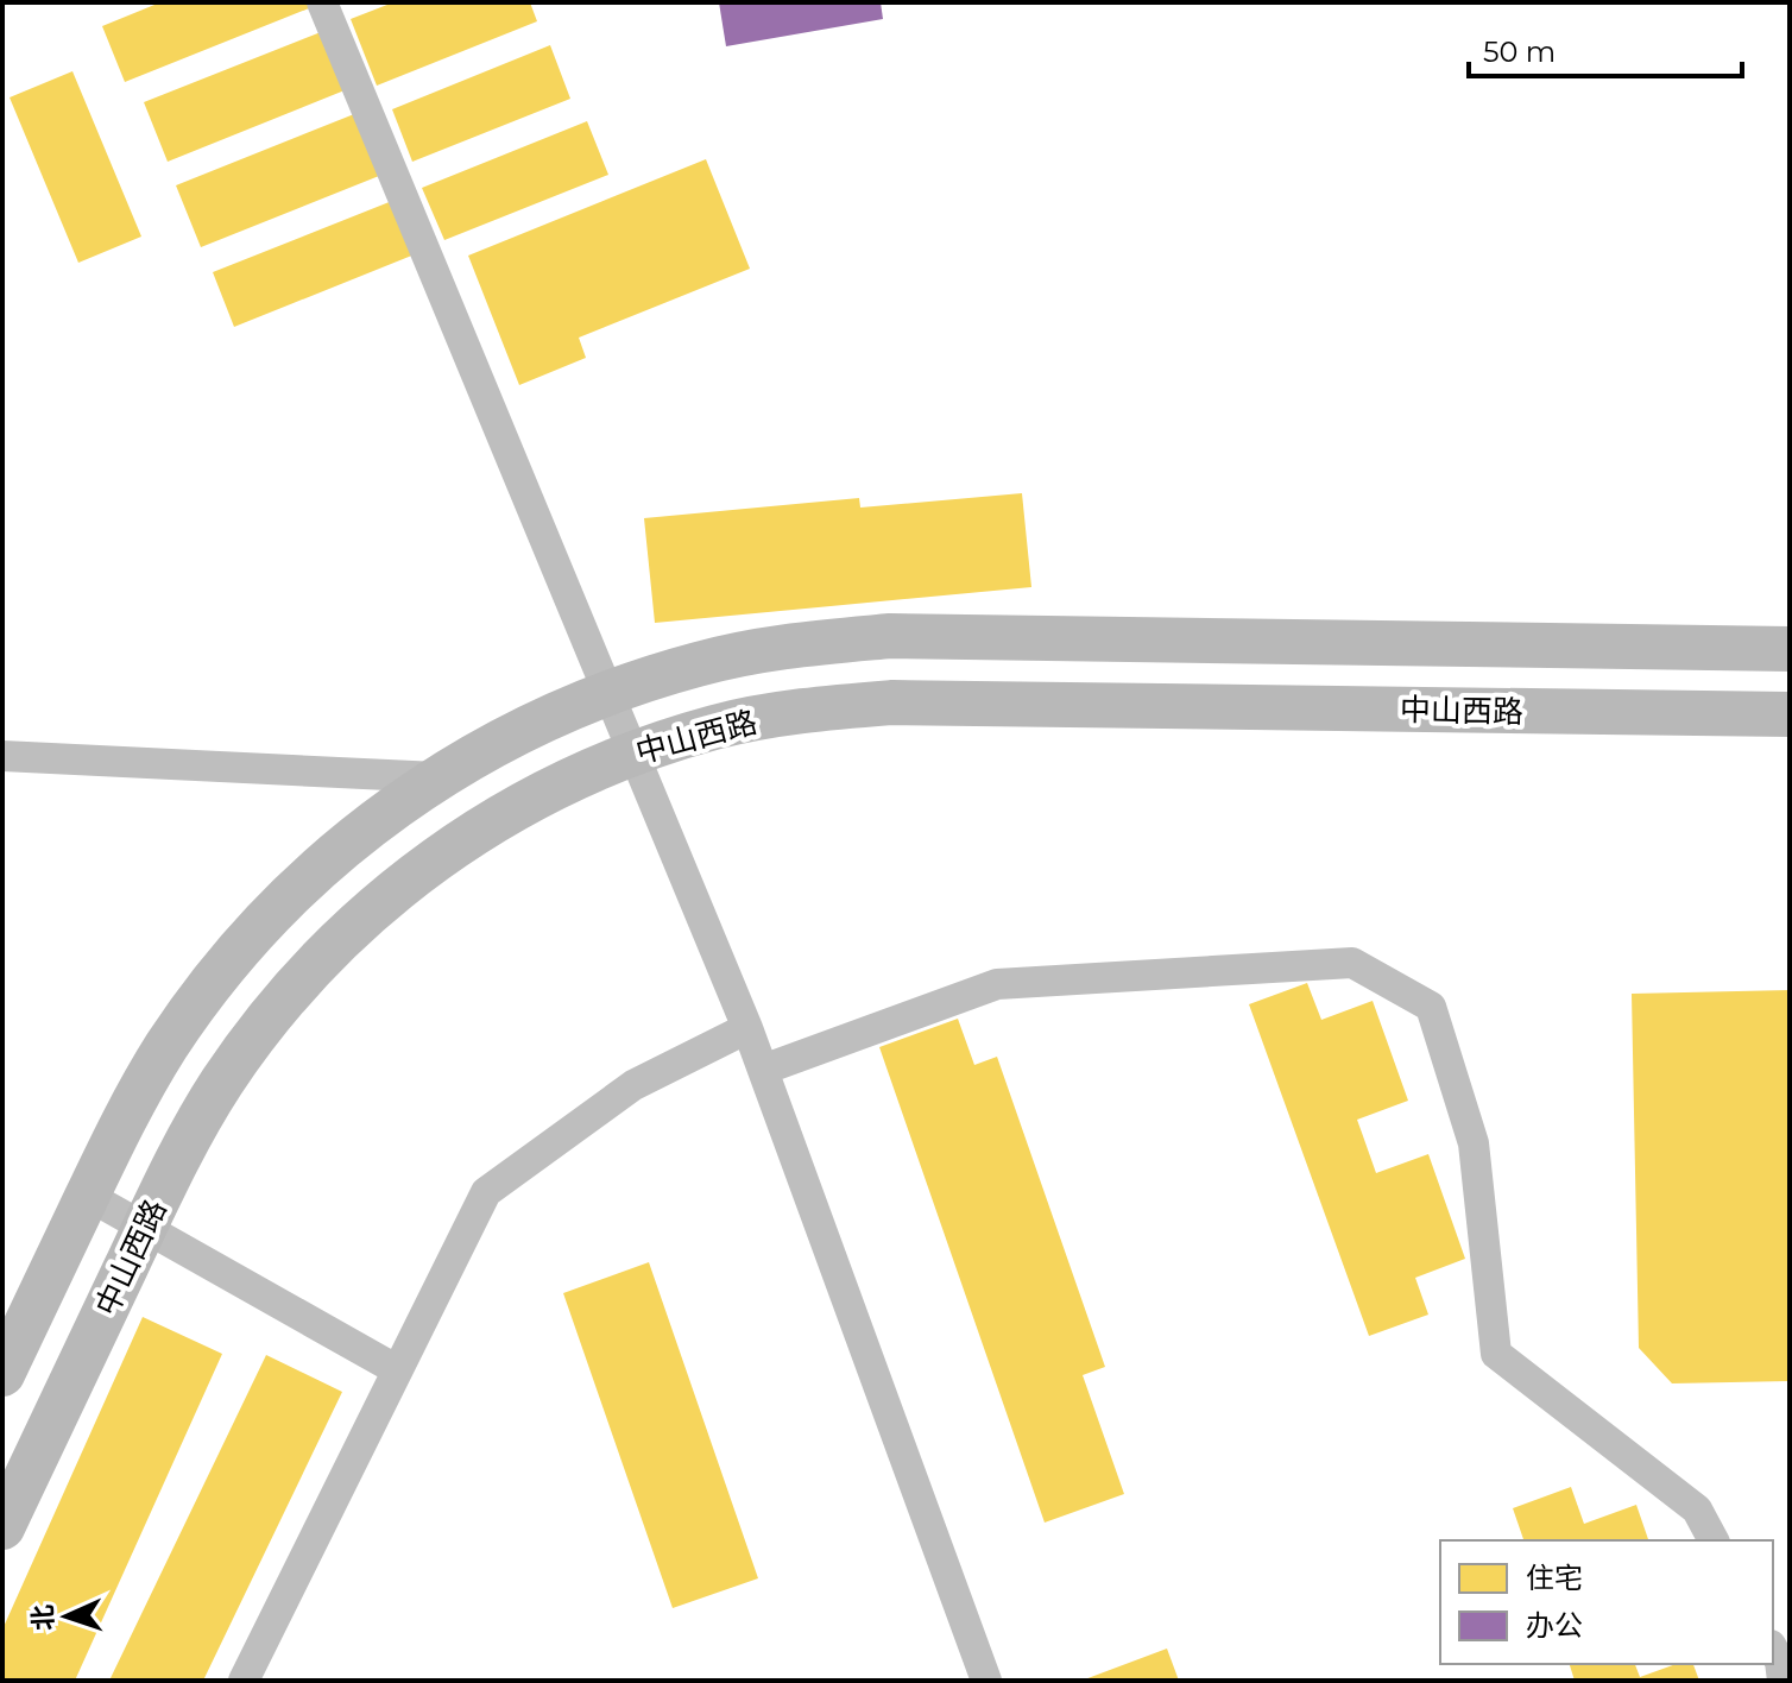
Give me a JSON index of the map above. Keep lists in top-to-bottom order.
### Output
{
  "streets": {
    "main road": ["中山西路"]
  },
  "legend": ["住宅", "办公"],
  "scale_bar": "50 m",
  "north": "left"
}
